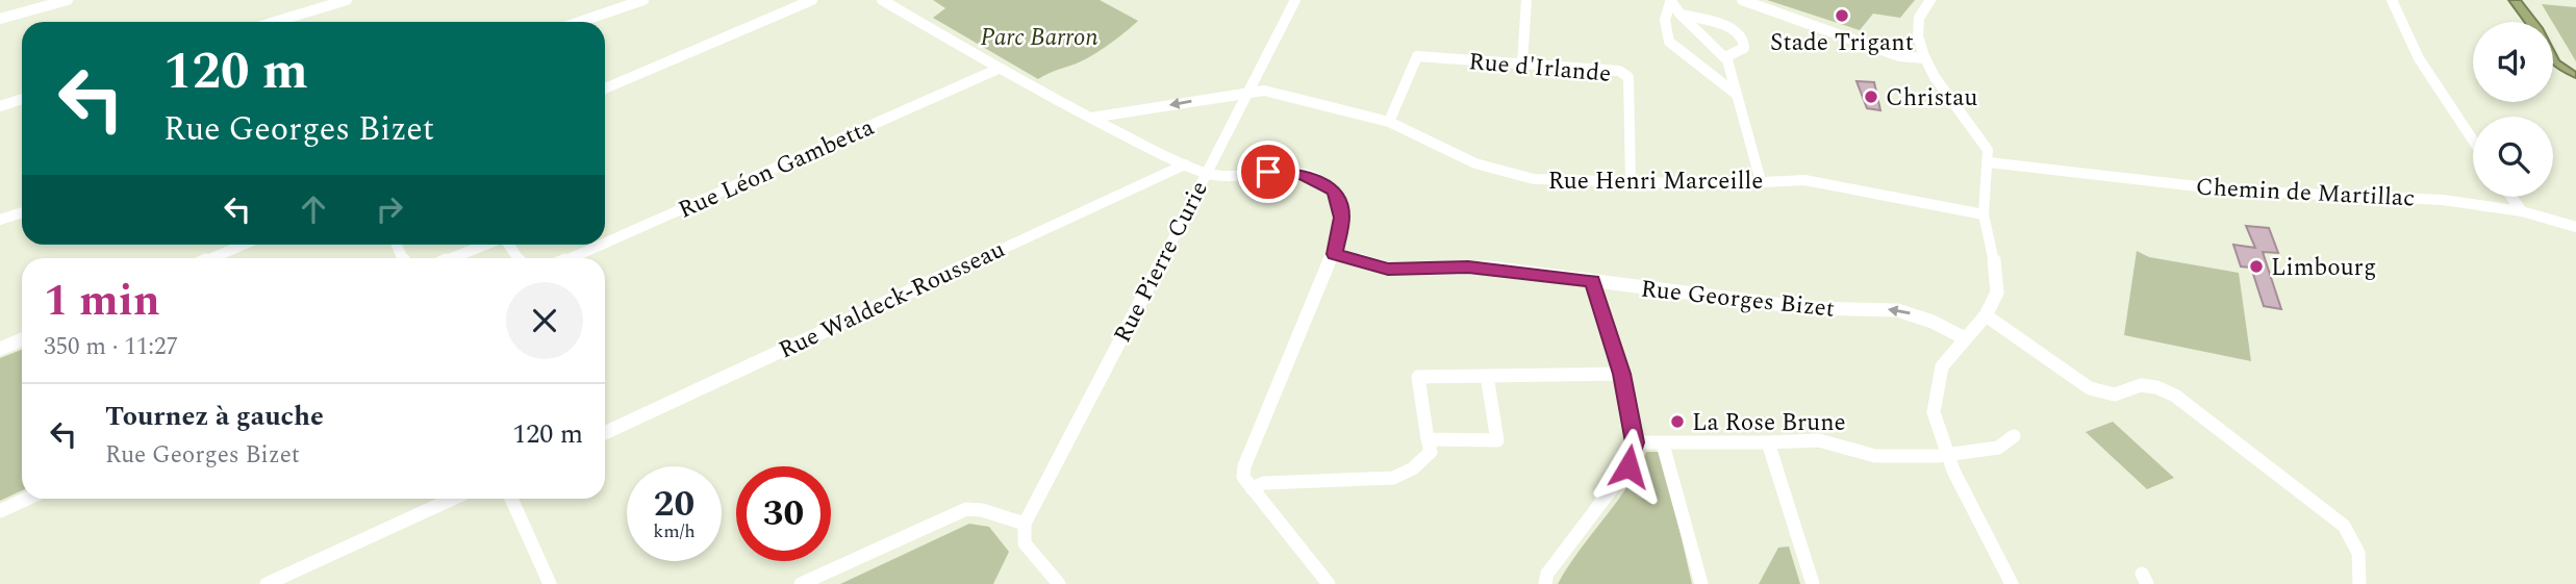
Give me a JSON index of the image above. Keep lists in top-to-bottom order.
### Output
{
  "streets": {
    "street": [
      "Rue d'Irlande",
      "Rue Léon Gambetta",
      "Rue Henri Marceille",
      "Chemin de Martillac",
      "Rue Pierre Curie",
      "Rue Georges Bizet",
      "Rue Waldeck-Rousseau"
    ]
  },
  "crossings": [
    ["Rue d'Irlande", "Rue Henri Marceille"],
    ["Rue Henri Marceille", "Rue Pierre Curie"]
  ],
  "one_way": ["Rue Georges Bizet"],
  "parks": ["Parc Barron"],
  "places": [
    "Stade Trigant",
    "Christau",
    "Limbourg",
    "La Rose Brune"
  ],
  "page": {
    "turn": ["120 m", "Rue Georges Bizet"],
    "heading": ["1 min", "350 m · 11:27"],
    "list": [
      {
        "name": "Tournez à gauche",
        "note": "Rue Georges Bizet",
        "value": "120 m"
      }
    ],
    "speed": "20 km/h",
    "limit": "30"
  }
}
